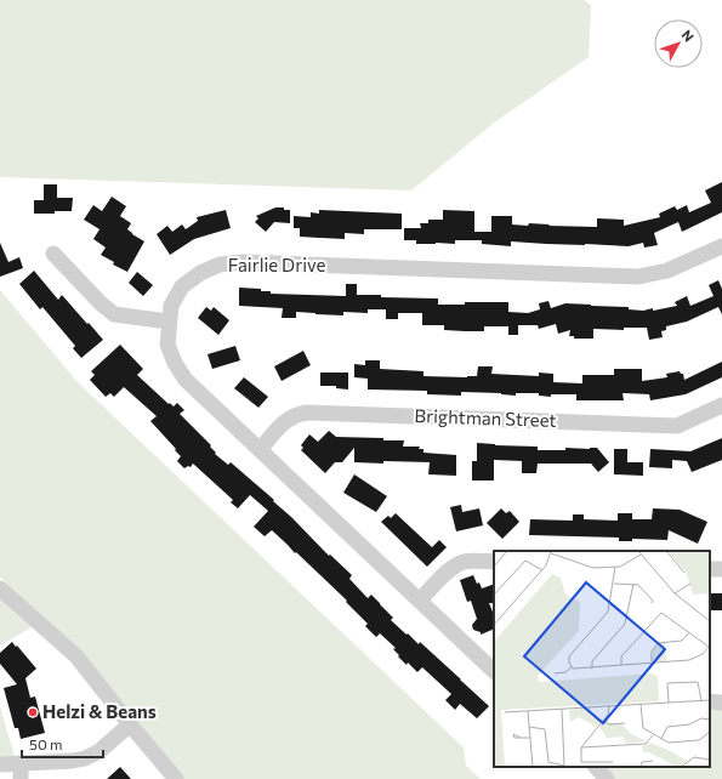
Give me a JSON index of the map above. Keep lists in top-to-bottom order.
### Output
{
  "streets": {
    "street": ["Fairlie Drive", "Brightman Street"]
  },
  "crossings": [
    ["Fairlie Drive", "Brightman Street"]
  ],
  "places": ["Helzi & Beans"],
  "scale_bar": "50 m",
  "north": "top right"
}
